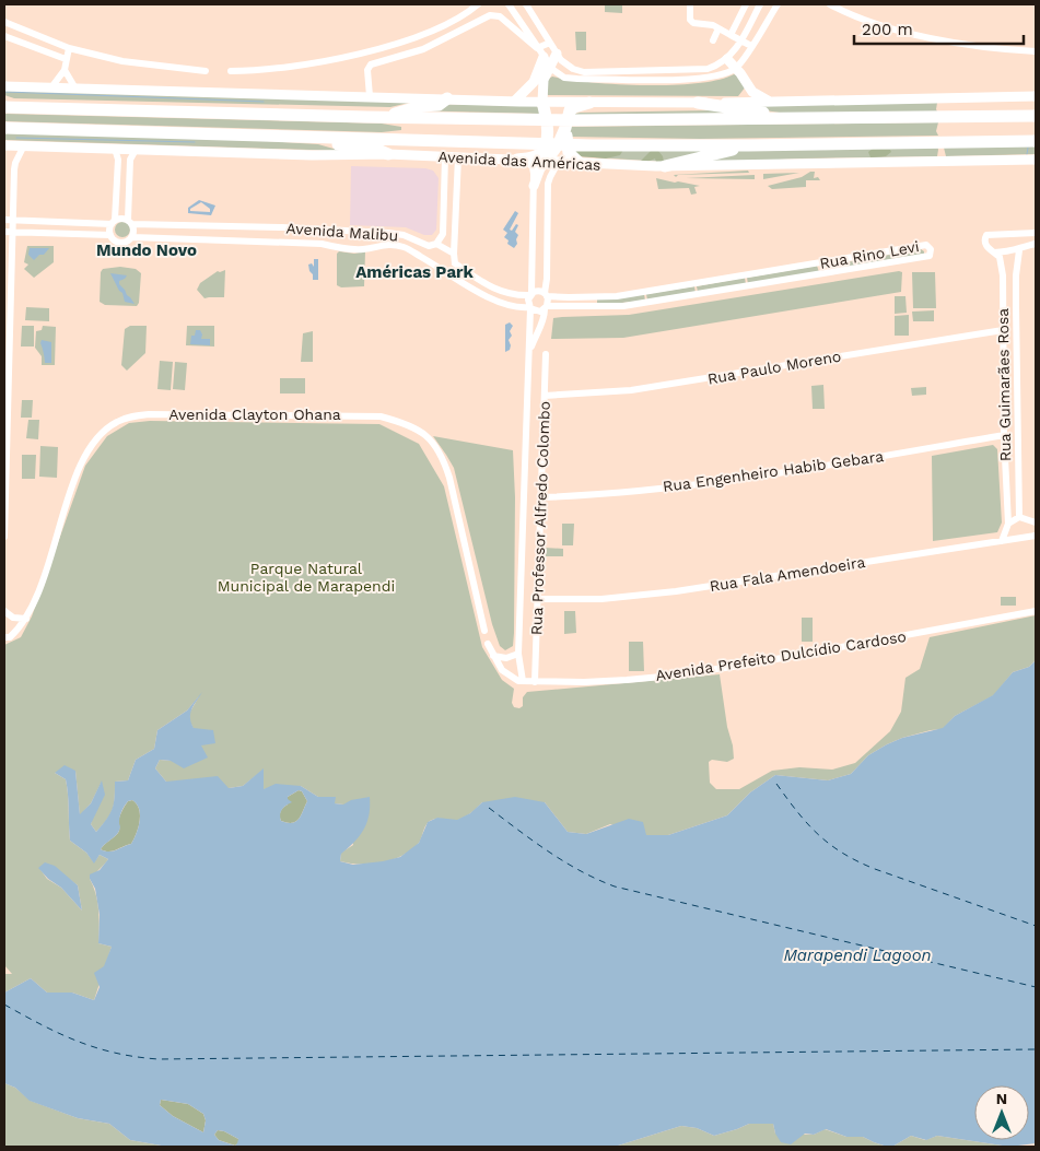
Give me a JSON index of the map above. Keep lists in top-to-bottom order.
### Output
{
  "streets": {
    "highway": ["Avenida das Américas"],
    "street": [
      "Avenida Malibu",
      "Rua Rino Levi",
      "Rua Paulo Moreno",
      "Rua Guimarães Rosa",
      "Avenida Clayton Ohana",
      "Rua Engenheiro Habib Gebara",
      "Rua Professor Alfredo Colombo",
      "Rua Fala Amendoeira",
      "Avenida Prefeito Dulcídio Cardoso"
    ]
  },
  "crossings": [
    ["Avenida Malibu", "Rua Rino Levi"],
    ["Avenida Malibu", "Rua Professor Alfredo Colombo"],
    ["Rua Rino Levi", "Rua Professor Alfredo Colombo"],
    ["Rua Paulo Moreno", "Rua Guimarães Rosa"],
    ["Rua Paulo Moreno", "Rua Professor Alfredo Colombo"],
    ["Rua Guimarães Rosa", "Rua Engenheiro Habib Gebara"],
    ["Rua Guimarães Rosa", "Rua Fala Amendoeira"],
    ["Rua Engenheiro Habib Gebara", "Rua Professor Alfredo Colombo"],
    ["Rua Professor Alfredo Colombo", "Rua Fala Amendoeira"],
    ["Rua Professor Alfredo Colombo", "Avenida Prefeito Dulcídio Cardoso"]
  ],
  "districts": ["Mundo Novo", "Américas Park"],
  "water": ["Marapendi Lagoon"],
  "parks": ["Parque Natural Municipal de Marapendi"],
  "scale_bar": "200 m",
  "north": "top"
}
